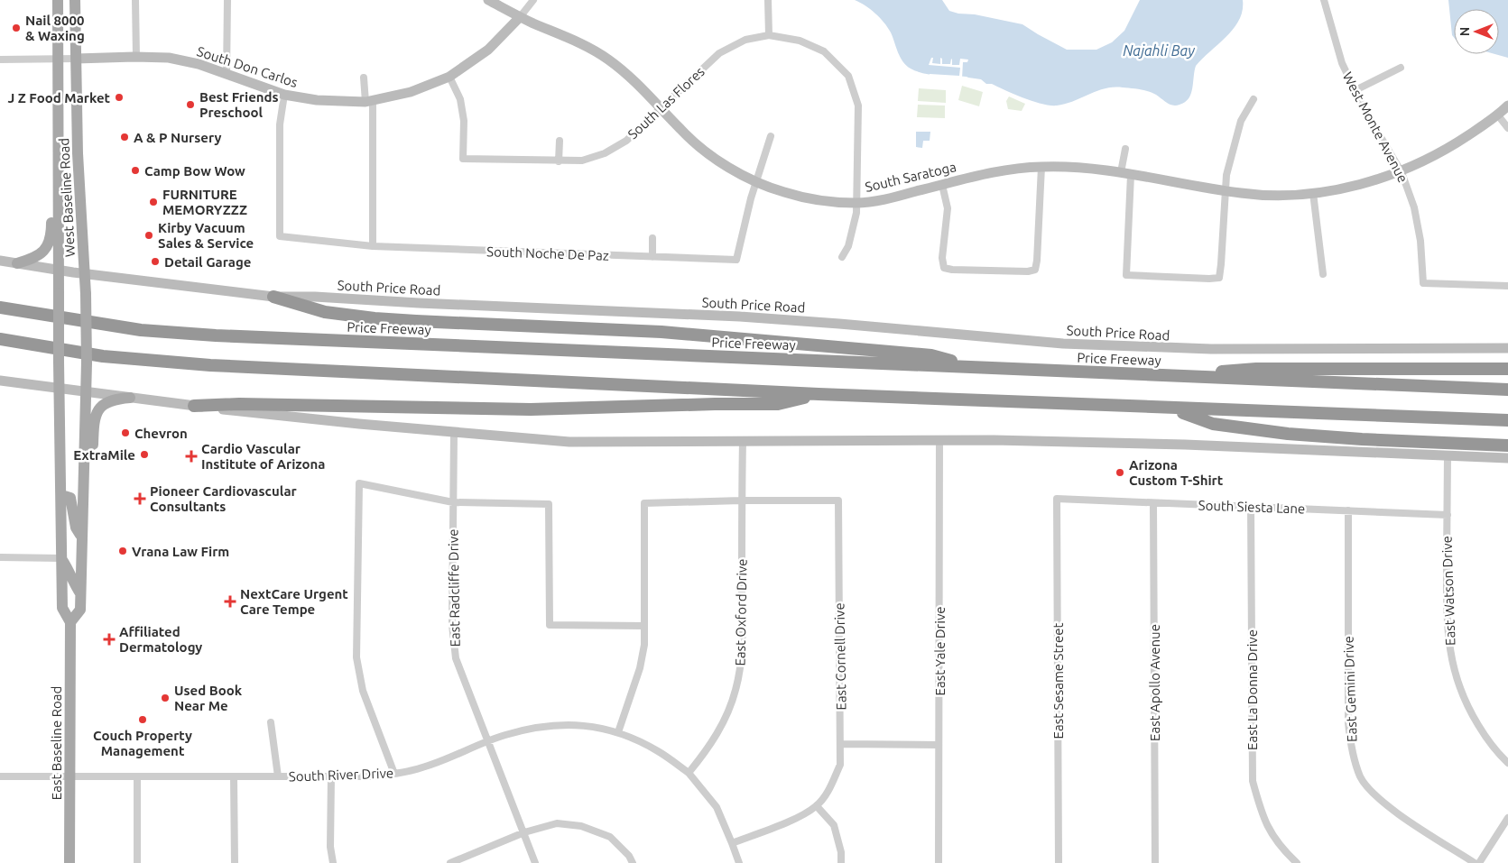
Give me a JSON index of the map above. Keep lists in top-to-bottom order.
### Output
{
  "streets": {
    "highway": ["Price Freeway"],
    "main road": [
      "South Don Carlos",
      "South Saratoga",
      "West Baseline Road",
      "South Price Road",
      "East Baseline Road"
    ],
    "street": [
      "South Las Flores",
      "West Monte Avenue",
      "South Noche De Paz",
      "South Siesta Lane",
      "East Radcliffe Drive",
      "East Watson Drive",
      "East Oxford Drive",
      "East Yale Drive",
      "East Cornell Drive",
      "East Sesame Street",
      "East Apollo Avenue",
      "East Gemini Drive",
      "East La Donna Drive",
      "South River Drive"
    ]
  },
  "crossings": [
    ["South Don Carlos", "South Las Flores"],
    ["South Don Carlos", "South Saratoga"],
    ["South Don Carlos", "West Baseline Road"],
    ["South Don Carlos", "South Noche De Paz"],
    ["South Las Flores", "South Saratoga"],
    ["West Monte Avenue", "South Saratoga"],
    ["South Saratoga", "South Noche De Paz"],
    ["West Baseline Road", "South Price Road"],
    ["West Baseline Road", "East Baseline Road"],
    ["South Siesta Lane", "East Watson Drive"],
    ["South Siesta Lane", "East Sesame Street"],
    ["South Siesta Lane", "East Apollo Avenue"],
    ["South Siesta Lane", "East Gemini Drive"],
    ["South Siesta Lane", "East La Donna Drive"],
    ["East Radcliffe Drive", "South River Drive"],
    ["East Oxford Drive", "East Cornell Drive"],
    ["East Oxford Drive", "South River Drive"],
    ["East Baseline Road", "South River Drive"]
  ],
  "water": ["Najahli Bay"],
  "places": {
    "other": [
      "Nail 8000 & Waxing",
      "J Z Food Market",
      "Best Friends Preschool",
      "A & P Nursery",
      "Camp Bow Wow",
      "FURNITURE MEMORYZZZ",
      "Kirby Vacuum Sales & Service",
      "Detail Garage",
      "Chevron",
      "ExtraMile",
      "Arizona Custom T-Shirt",
      "Vrana Law Firm",
      "Used Book Near Me",
      "Couch Property Management"
    ],
    "health": [
      "Cardio Vascular Institute of Arizona",
      "Pioneer Cardiovascular Consultants",
      "NextCare Urgent Care Tempe",
      "Affiliated Dermatology"
    ]
  },
  "north": "left"
}
